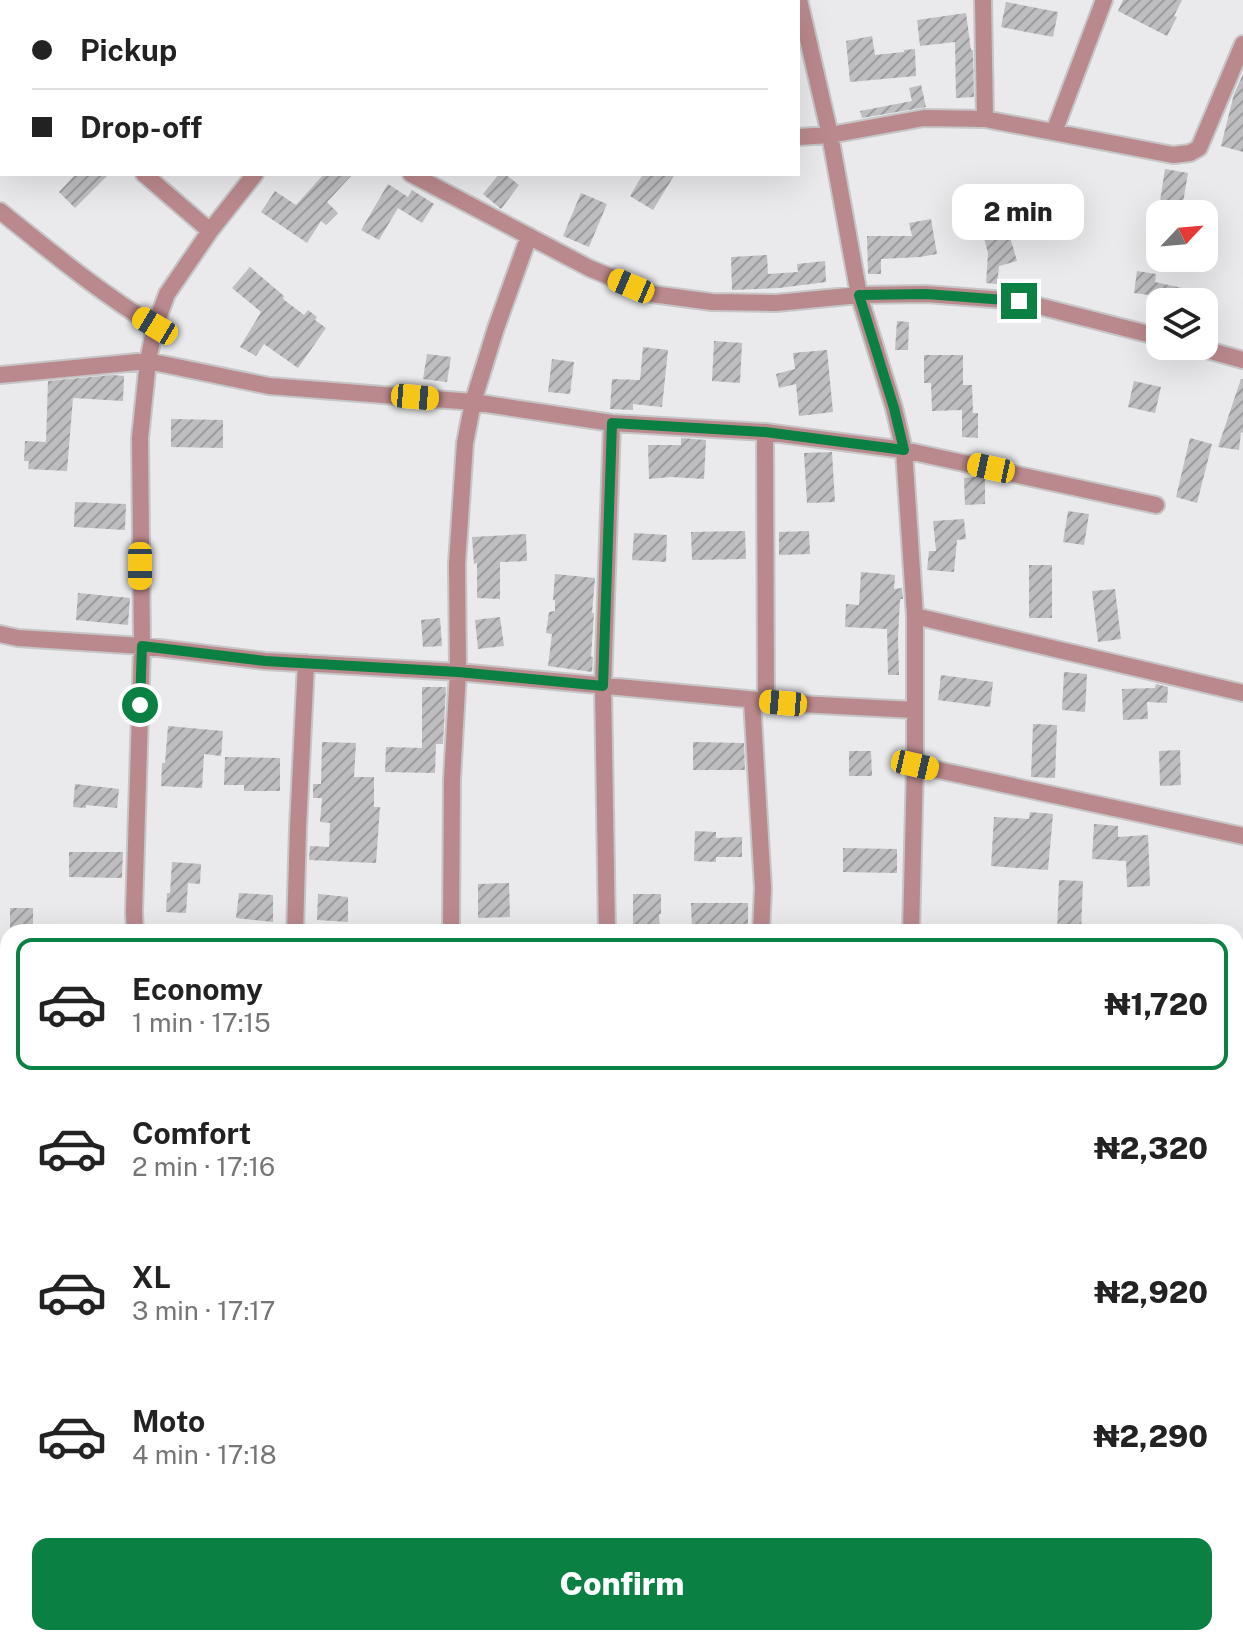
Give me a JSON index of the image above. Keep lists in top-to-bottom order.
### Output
{
  "north": "top right",
  "page": {
    "banner": ["Pickup", "Drop-off"],
    "bubble": "2 min",
    "list": [
      {
        "name": "Economy",
        "note": "1 min · 17:15",
        "value": "₦1,720"
      },
      {
        "name": "Comfort",
        "note": "2 min · 17:16",
        "value": "₦2,320"
      },
      {
        "name": "XL",
        "note": "3 min · 17:17",
        "value": "₦2,920"
      },
      {
        "name": "Moto",
        "note": "4 min · 17:18",
        "value": "₦2,290"
      }
    ],
    "buttons": "Confirm"
  }
}
